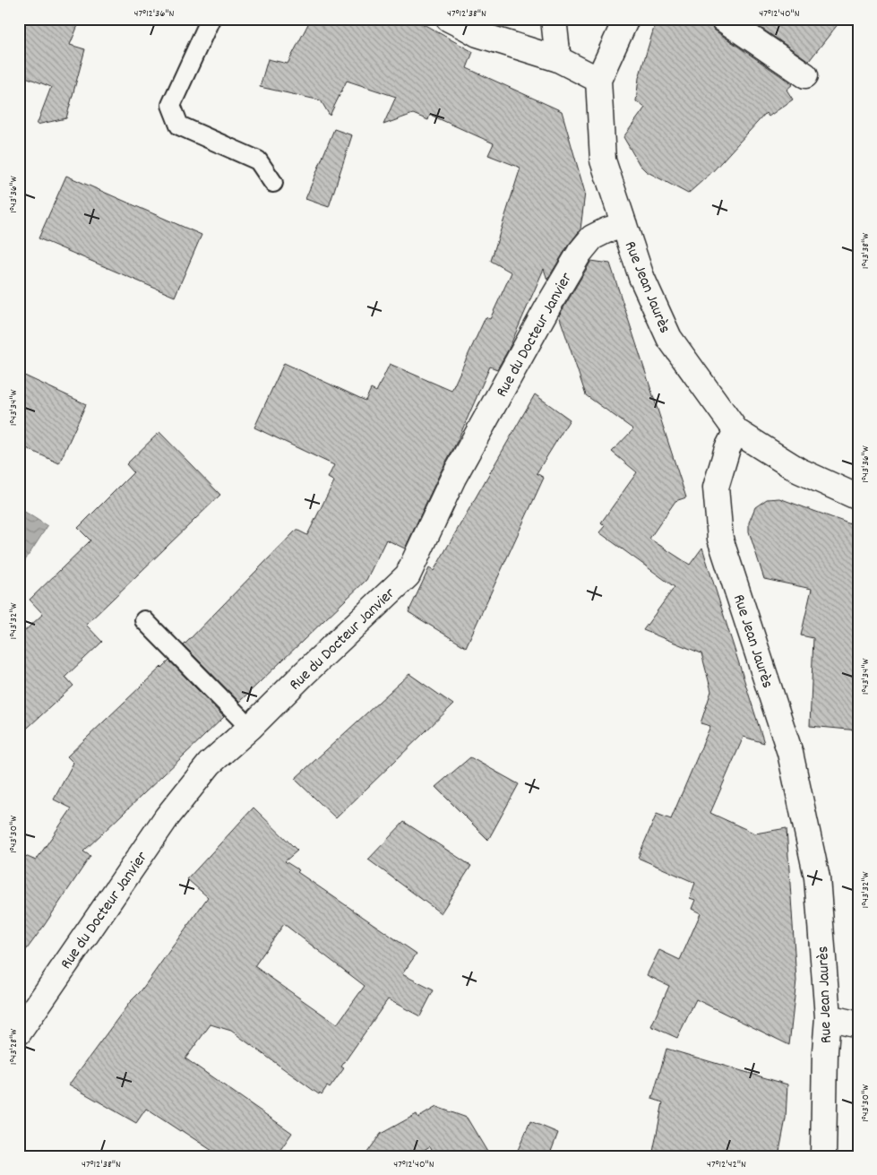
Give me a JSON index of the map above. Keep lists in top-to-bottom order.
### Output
{
  "streets": {
    "street": ["Rue Jean Jaurès", "Rue du Docteur Janvier"]
  },
  "crossings": [
    ["Rue Jean Jaurès", "Rue du Docteur Janvier"]
  ],
  "coordinates": [
    "47°12'36\"N",
    "47°12'38\"N",
    "47°12'40\"N",
    "1°43'36\"W",
    "1°43'38\"W",
    "1°43'34\"W",
    "1°43'32\"W",
    "1°43'30\"W",
    "1°43'28\"W",
    "47°12'42\"N"
  ]
}
